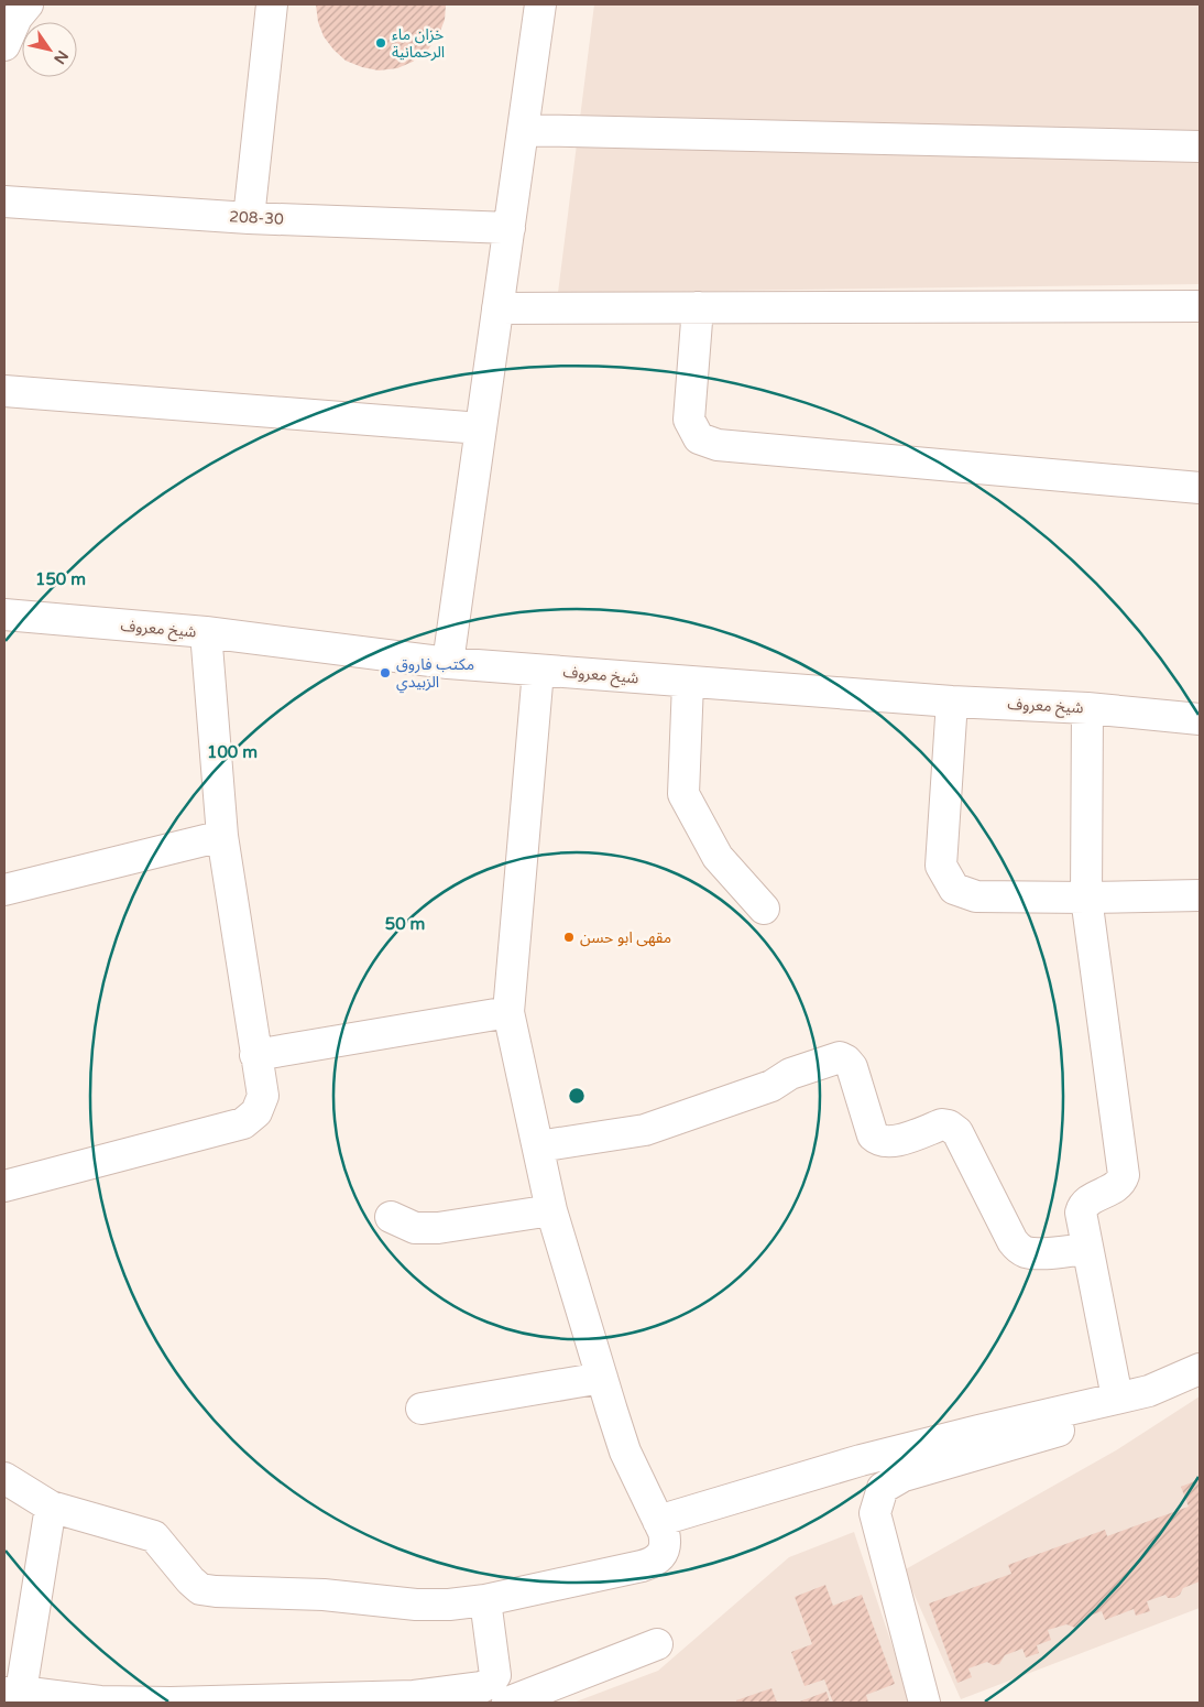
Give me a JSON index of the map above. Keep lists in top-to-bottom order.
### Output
{
  "streets": {
    "street": ["208-30", "شیخ معروف"]
  },
  "places": ["خزان ماء الرحمانية", "مكتب فاروق الزبيدي", "مقهى ابو حسن"],
  "north": "bottom right",
  "rings": ["150 m", "100 m", "50 m"]
}
